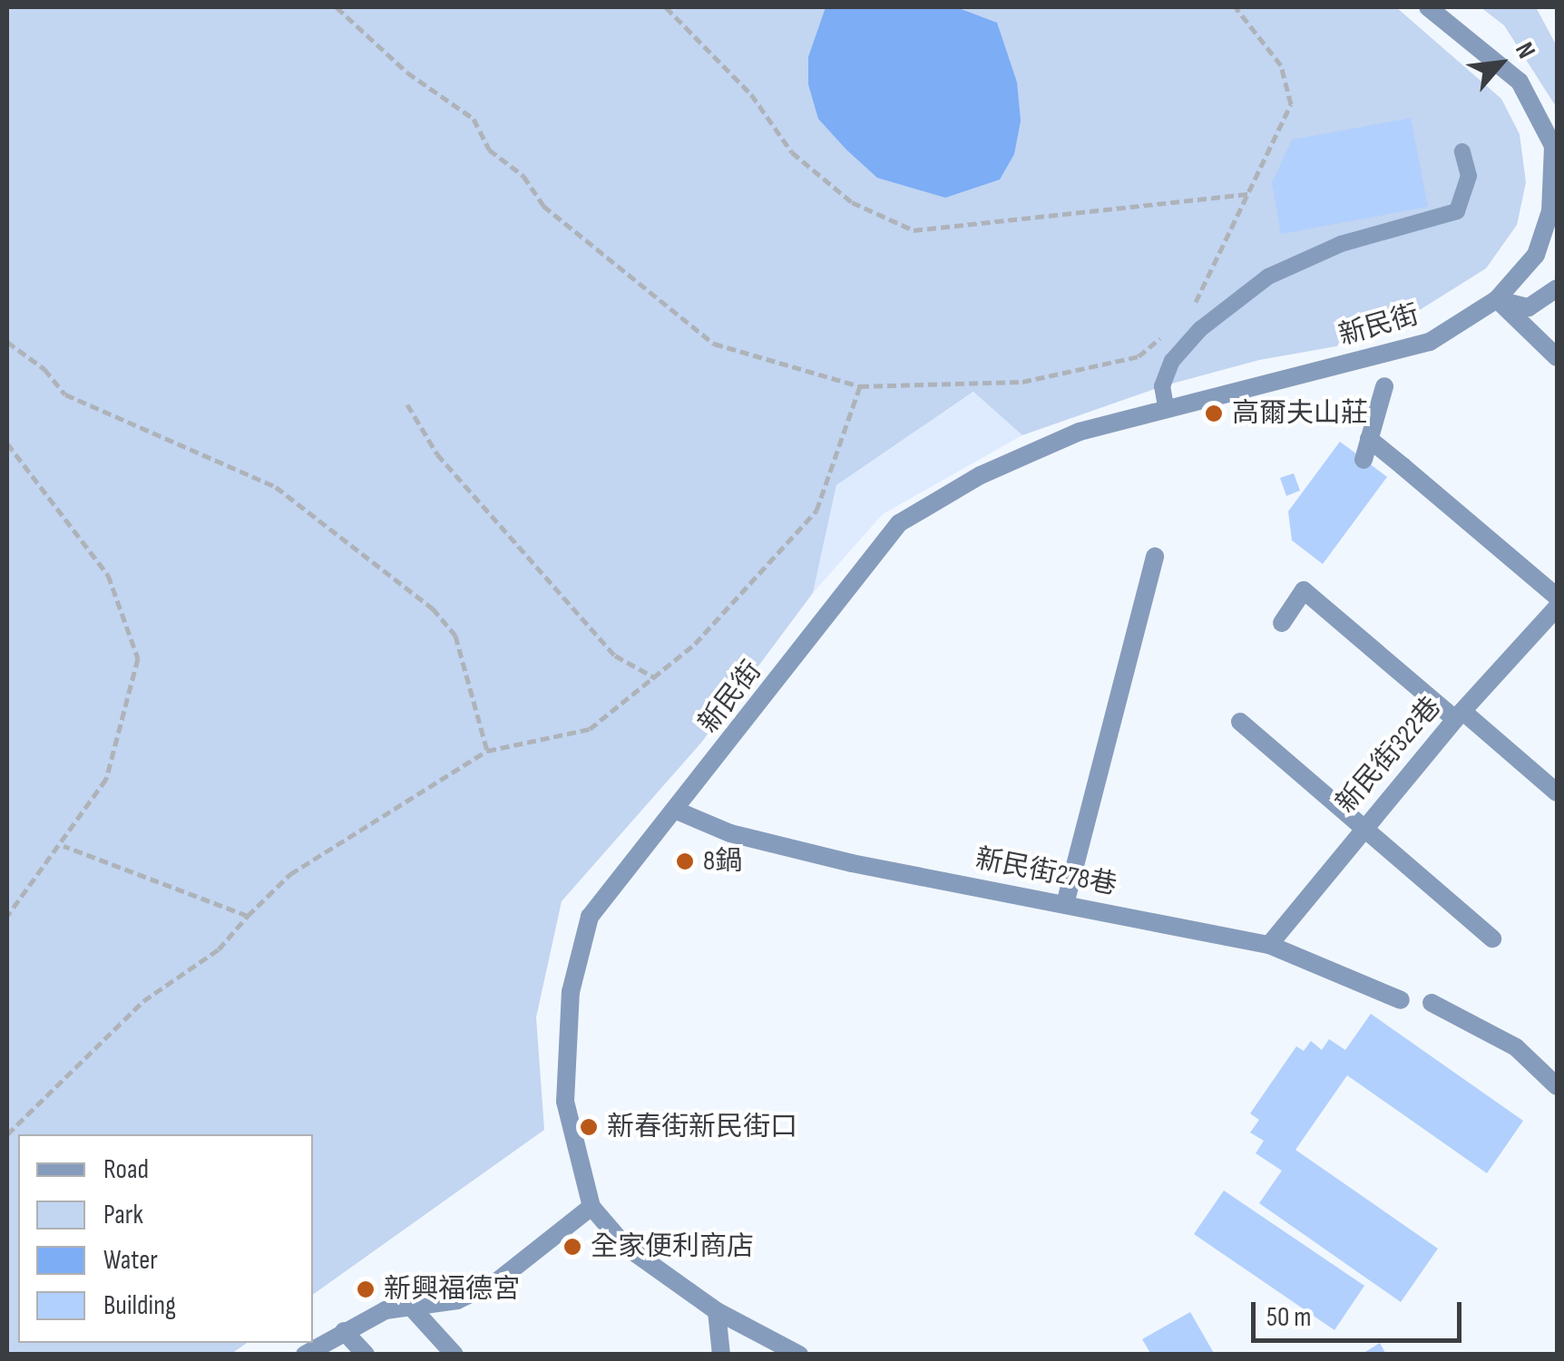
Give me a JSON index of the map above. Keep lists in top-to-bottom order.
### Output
{
  "streets": {
    "street": ["新民街", "新民街322巷", "新民街278巷"]
  },
  "crossings": [
    ["新民街", "新民街278巷"],
    ["新民街322巷", "新民街278巷"]
  ],
  "places": [
    "高爾夫山莊",
    "8鍋",
    "新春街新民街口",
    "全家便利商店",
    "新興福德宮"
  ],
  "legend": [
    "Road",
    "Park",
    "Water",
    "Building"
  ],
  "scale_bar": "50 m",
  "north": "top right"
}
